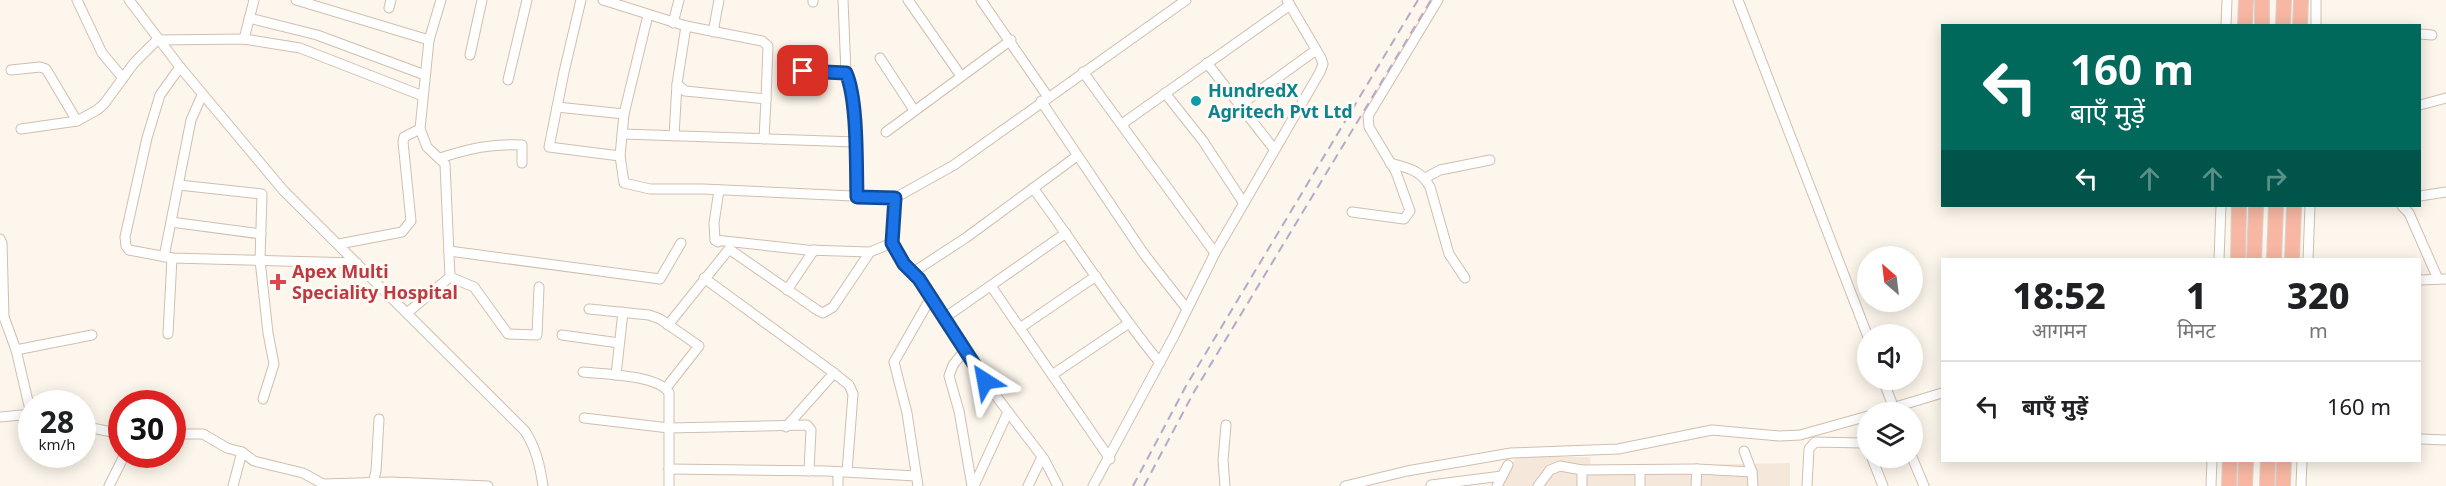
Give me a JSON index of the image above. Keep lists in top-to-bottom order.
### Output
{
  "places": {
    "other": ["HundredX Agritech Pvt Ltd"],
    "health": ["Apex Multi Speciality Hospital"]
  },
  "north": "top left",
  "page": {
    "turn": ["160 m", "बाएँ मुड़ें"],
    "eta": [
      "18:52",
      "आगमन",
      "1",
      "मिनट",
      "320",
      "m"
    ],
    "list": [
      {
        "name": "बाएँ मुड़ें",
        "value": "160 m"
      }
    ],
    "speed": "28 km/h",
    "limit": "30"
  }
}
